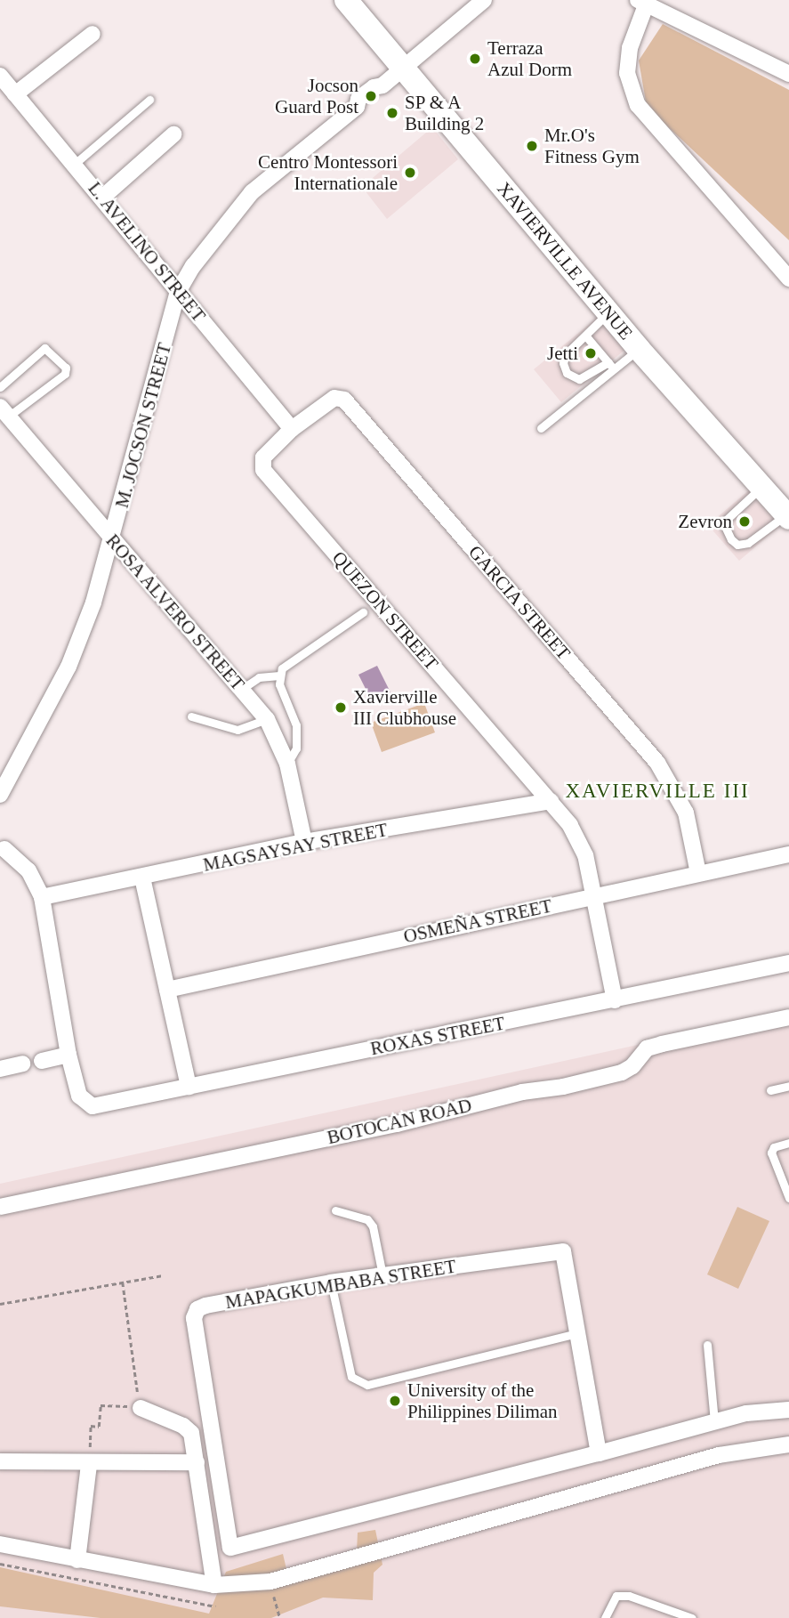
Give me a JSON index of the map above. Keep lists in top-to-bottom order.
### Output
{
  "streets": {
    "main road": ["XAVIERVILLE AVENUE"],
    "street": [
      "L. AVELINO STREET",
      "M. JOCSON STREET",
      "GARCIA STREET",
      "QUEZON STREET",
      "ROSA ALVERO STREET",
      "MAGSAYSAY STREET",
      "OSMEÑA STREET",
      "ROXAS STREET",
      "BOTOCAN ROAD",
      "MAPAGKUMBABA STREET"
    ]
  },
  "crossings": [
    ["L. AVELINO STREET", "M. JOCSON STREET"],
    ["L. AVELINO STREET", "GARCIA STREET"],
    ["L. AVELINO STREET", "QUEZON STREET"],
    ["XAVIERVILLE AVENUE", "M. JOCSON STREET"],
    ["M. JOCSON STREET", "ROSA ALVERO STREET"],
    ["GARCIA STREET", "QUEZON STREET"],
    ["GARCIA STREET", "OSMEÑA STREET"],
    ["QUEZON STREET", "MAGSAYSAY STREET"],
    ["QUEZON STREET", "OSMEÑA STREET"],
    ["QUEZON STREET", "ROXAS STREET"],
    ["ROSA ALVERO STREET", "MAGSAYSAY STREET"]
  ],
  "districts": ["XAVIERVILLE III"],
  "places": [
    "Terraza Azul Dorm",
    "Jocson Guard Post",
    "SP & A Building 2",
    "Mr.O's Fitness Gym",
    "Centro Montessori Internationale",
    "Jetti",
    "Zevron",
    "Xavierville III Clubhouse",
    "University of the Philippines Diliman"
  ]
}
